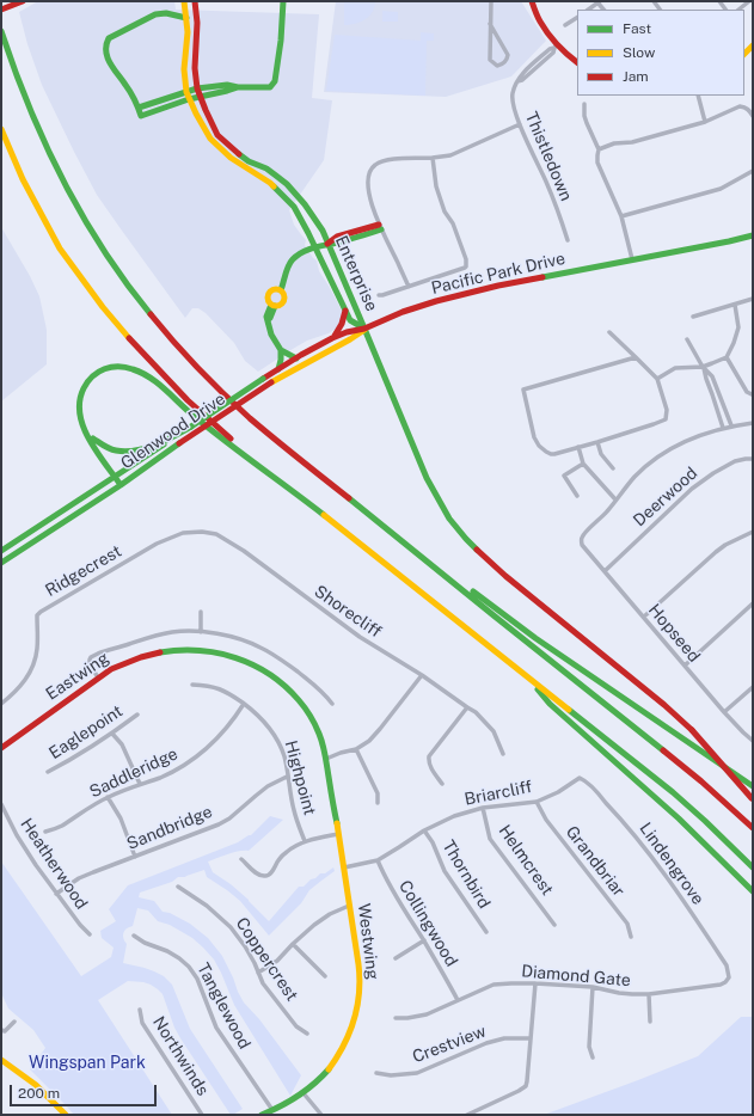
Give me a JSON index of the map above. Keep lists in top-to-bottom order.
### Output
{
  "streets": {
    "main road": [
      "Enterprise",
      "Pacific Park Drive",
      "Glenwood Drive",
      "Eastwing",
      "Westwing"
    ],
    "street": [
      "Thistledown",
      "Deerwood",
      "Ridgecrest",
      "Shorecliff",
      "Hopseed",
      "Eaglepoint",
      "Saddleridge",
      "Highpoint",
      "Briarcliff",
      "Sandbridge",
      "Helmcrest",
      "Grandbriar",
      "Heatherwood",
      "Lindengrove",
      "Thornbird",
      "Collingwood",
      "Coppercrest",
      "Diamond Gate",
      "Tanglewood",
      "Crestview",
      "Northwinds"
    ]
  },
  "crossings": [
    ["Enterprise", "Pacific Park Drive"],
    ["Enterprise", "Glenwood Drive"],
    ["Pacific Park Drive", "Glenwood Drive"],
    ["Deerwood", "Hopseed"],
    ["Ridgecrest", "Shorecliff"],
    ["Eastwing", "Westwing"],
    ["Saddleridge", "Highpoint"],
    ["Highpoint", "Sandbridge"],
    ["Briarcliff", "Helmcrest"],
    ["Briarcliff", "Grandbriar"],
    ["Briarcliff", "Lindengrove"],
    ["Briarcliff", "Thornbird"],
    ["Briarcliff", "Collingwood"],
    ["Briarcliff", "Westwing"],
    ["Sandbridge", "Heatherwood"],
    ["Lindengrove", "Diamond Gate"],
    ["Collingwood", "Diamond Gate"],
    ["Westwing", "Tanglewood"]
  ],
  "parks": ["Wingspan Park"],
  "legend": ["Fast", "Slow", "Jam"],
  "scale_bar": "200 m"
}
